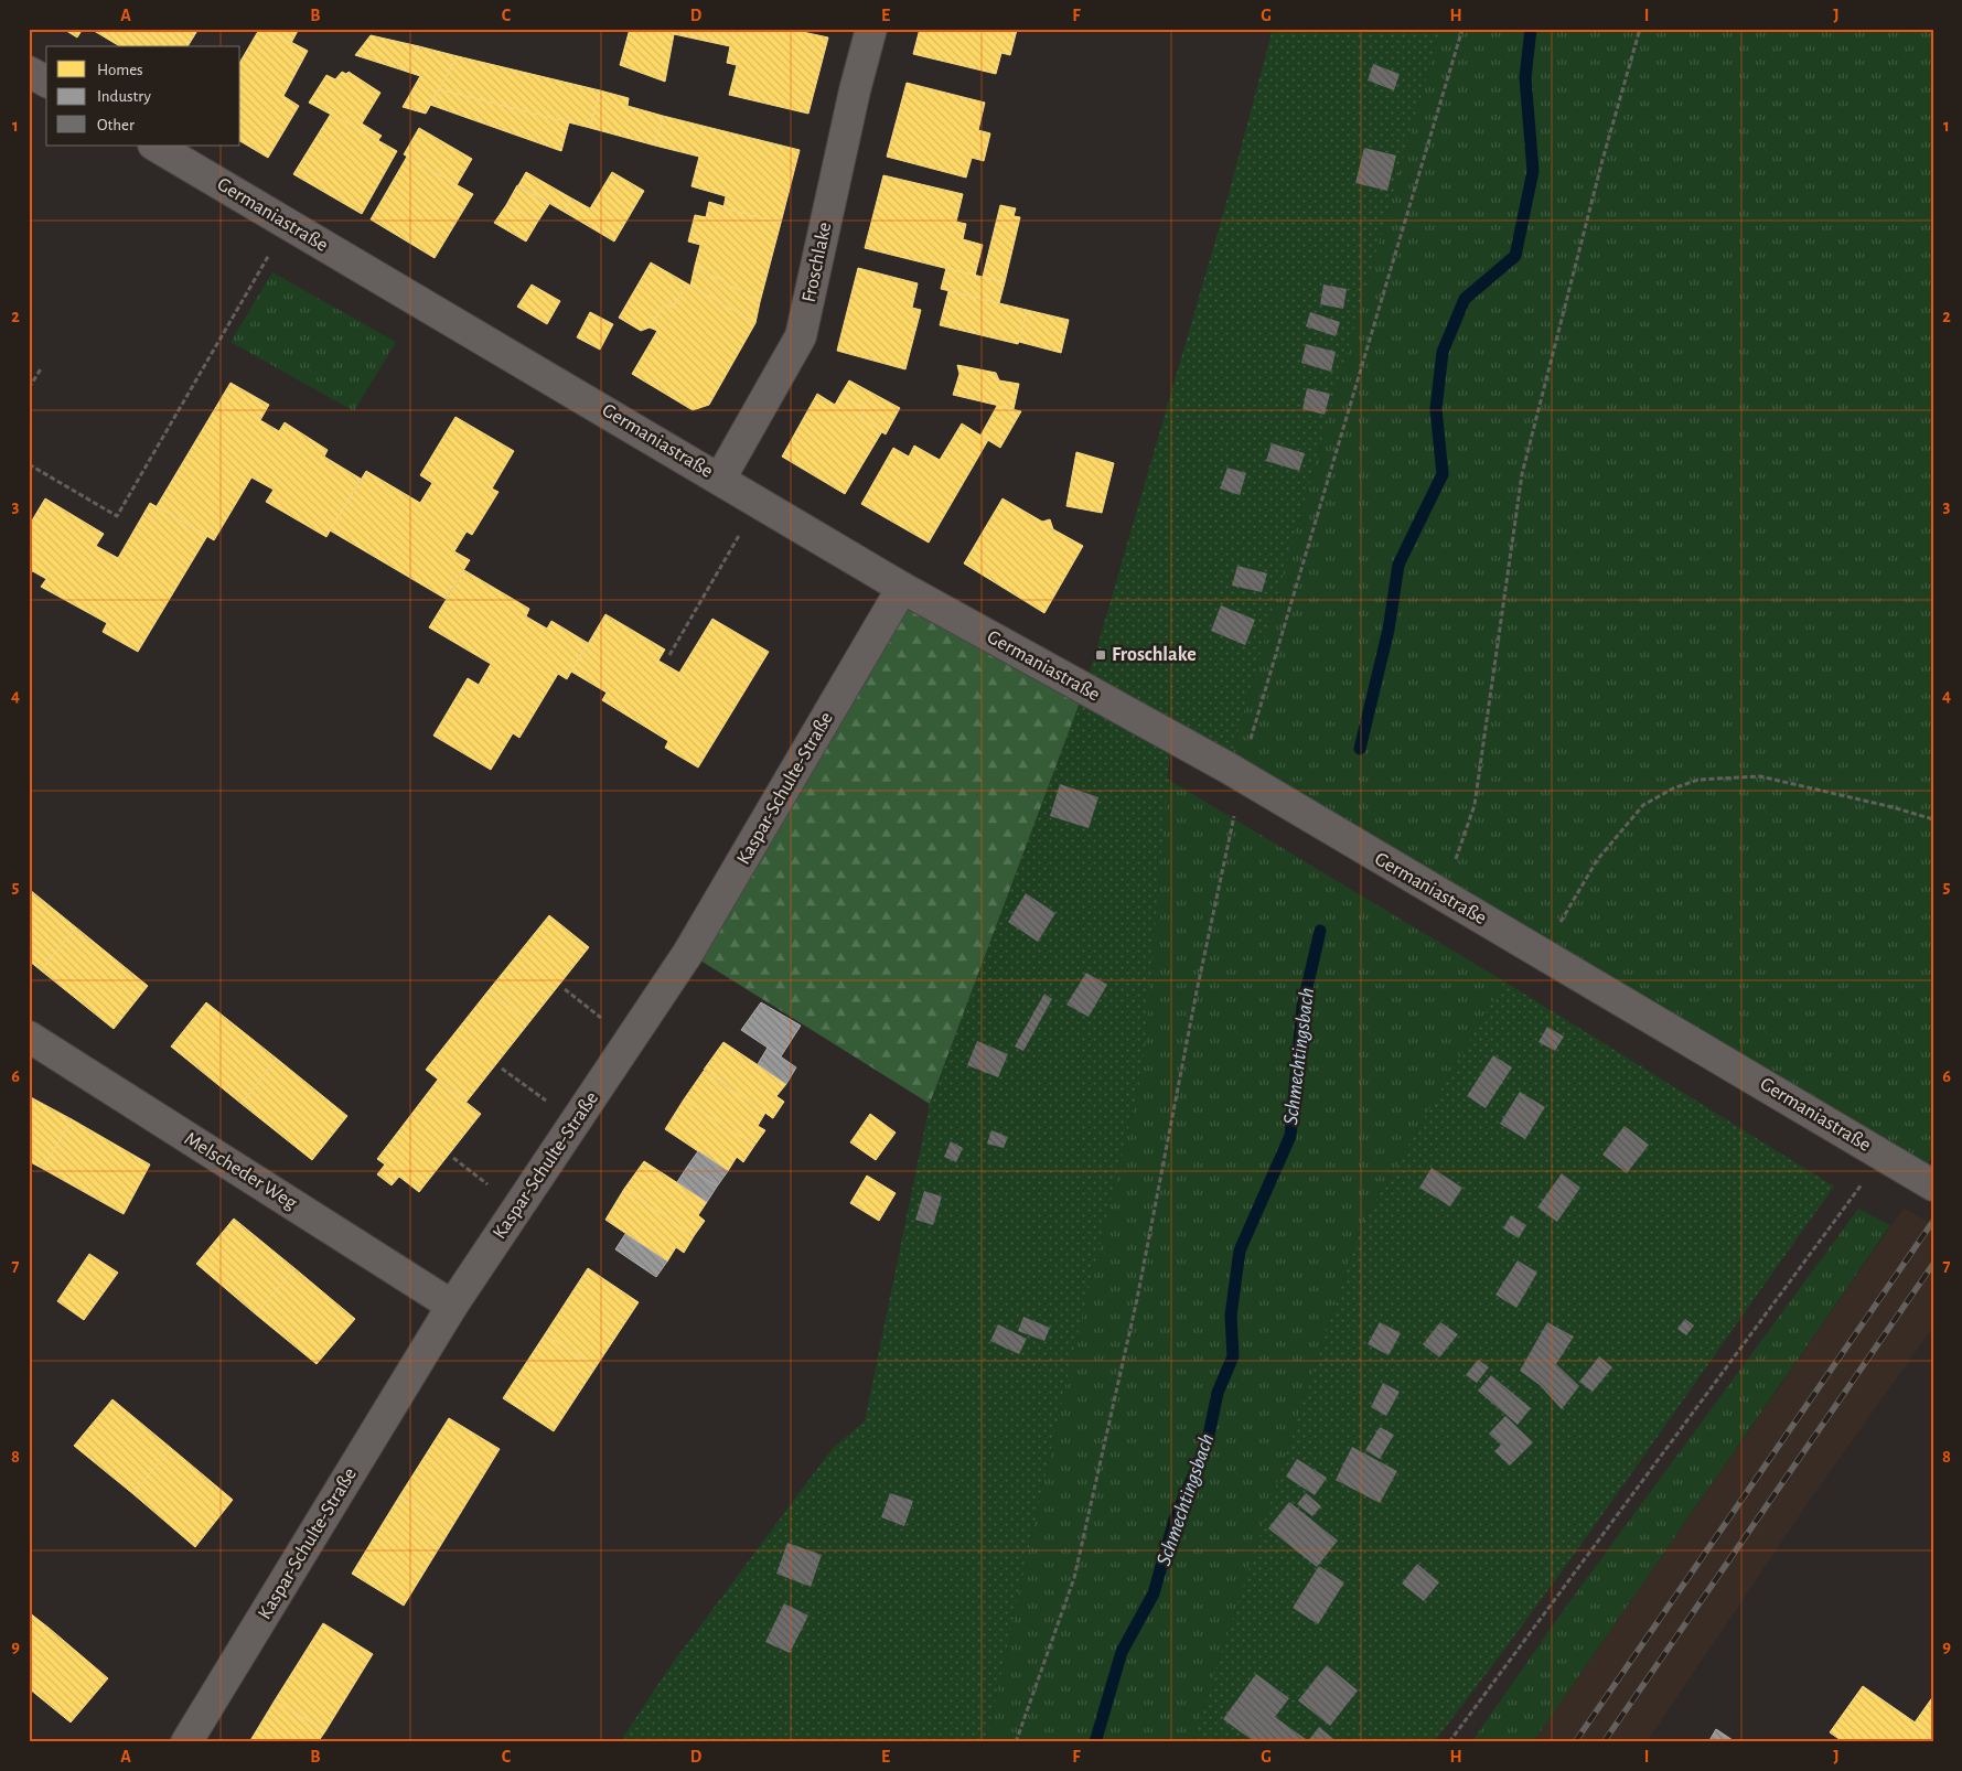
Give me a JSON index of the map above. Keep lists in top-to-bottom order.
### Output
{
  "streets": {
    "street": [
      "Germaniastraße",
      "Froschlake",
      "Kaspar-Schulte-Straße",
      "Melscheder Weg"
    ]
  },
  "crossings": [
    ["Germaniastraße", "Froschlake"],
    ["Germaniastraße", "Kaspar-Schulte-Straße"],
    ["Kaspar-Schulte-Straße", "Melscheder Weg"]
  ],
  "water": ["Schmechtingsbach"],
  "places": {
    "transit": ["Froschlake"]
  },
  "legend": ["Homes", "Industry", "Other"],
  "grid": {
    "columns": [
      "A",
      "B",
      "C",
      "D",
      "E",
      "F",
      "G",
      "H",
      "I",
      "J"
    ],
    "rows": [
      "1",
      "2",
      "3",
      "4",
      "5",
      "6",
      "7",
      "8",
      "9"
    ]
  }
}
